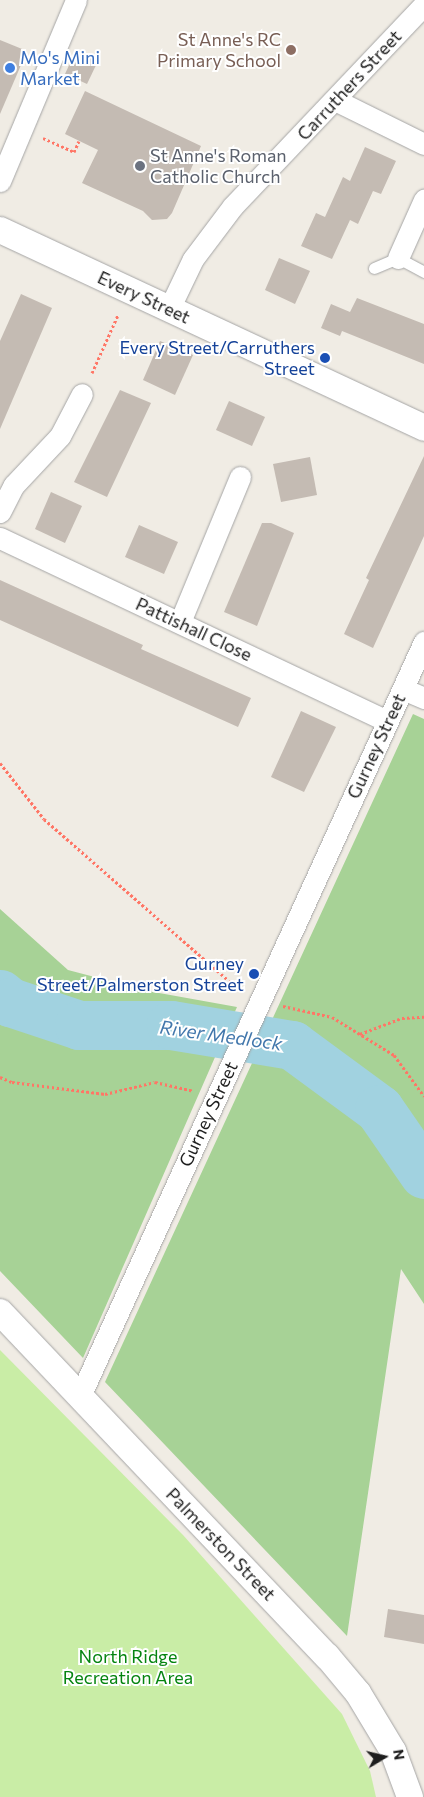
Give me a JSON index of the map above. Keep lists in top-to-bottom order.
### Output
{
  "streets": {
    "street": [
      "Carruthers Street",
      "Every Street",
      "Pattishall Close",
      "Gurney Street",
      "Palmerston Street"
    ]
  },
  "crossings": [
    ["Carruthers Street", "Every Street"],
    ["Pattishall Close", "Gurney Street"],
    ["Gurney Street", "Palmerston Street"]
  ],
  "water": ["River Medlock"],
  "parks": ["North Ridge Recreation Area"],
  "places": [
    "St Anne's RC Primary School",
    "Mo's Mini Market",
    "St Anne's Roman Catholic Church",
    "Every Street/Carruthers Street",
    "Gurney Street/Palmerston Street"
  ],
  "north": "right"
}
